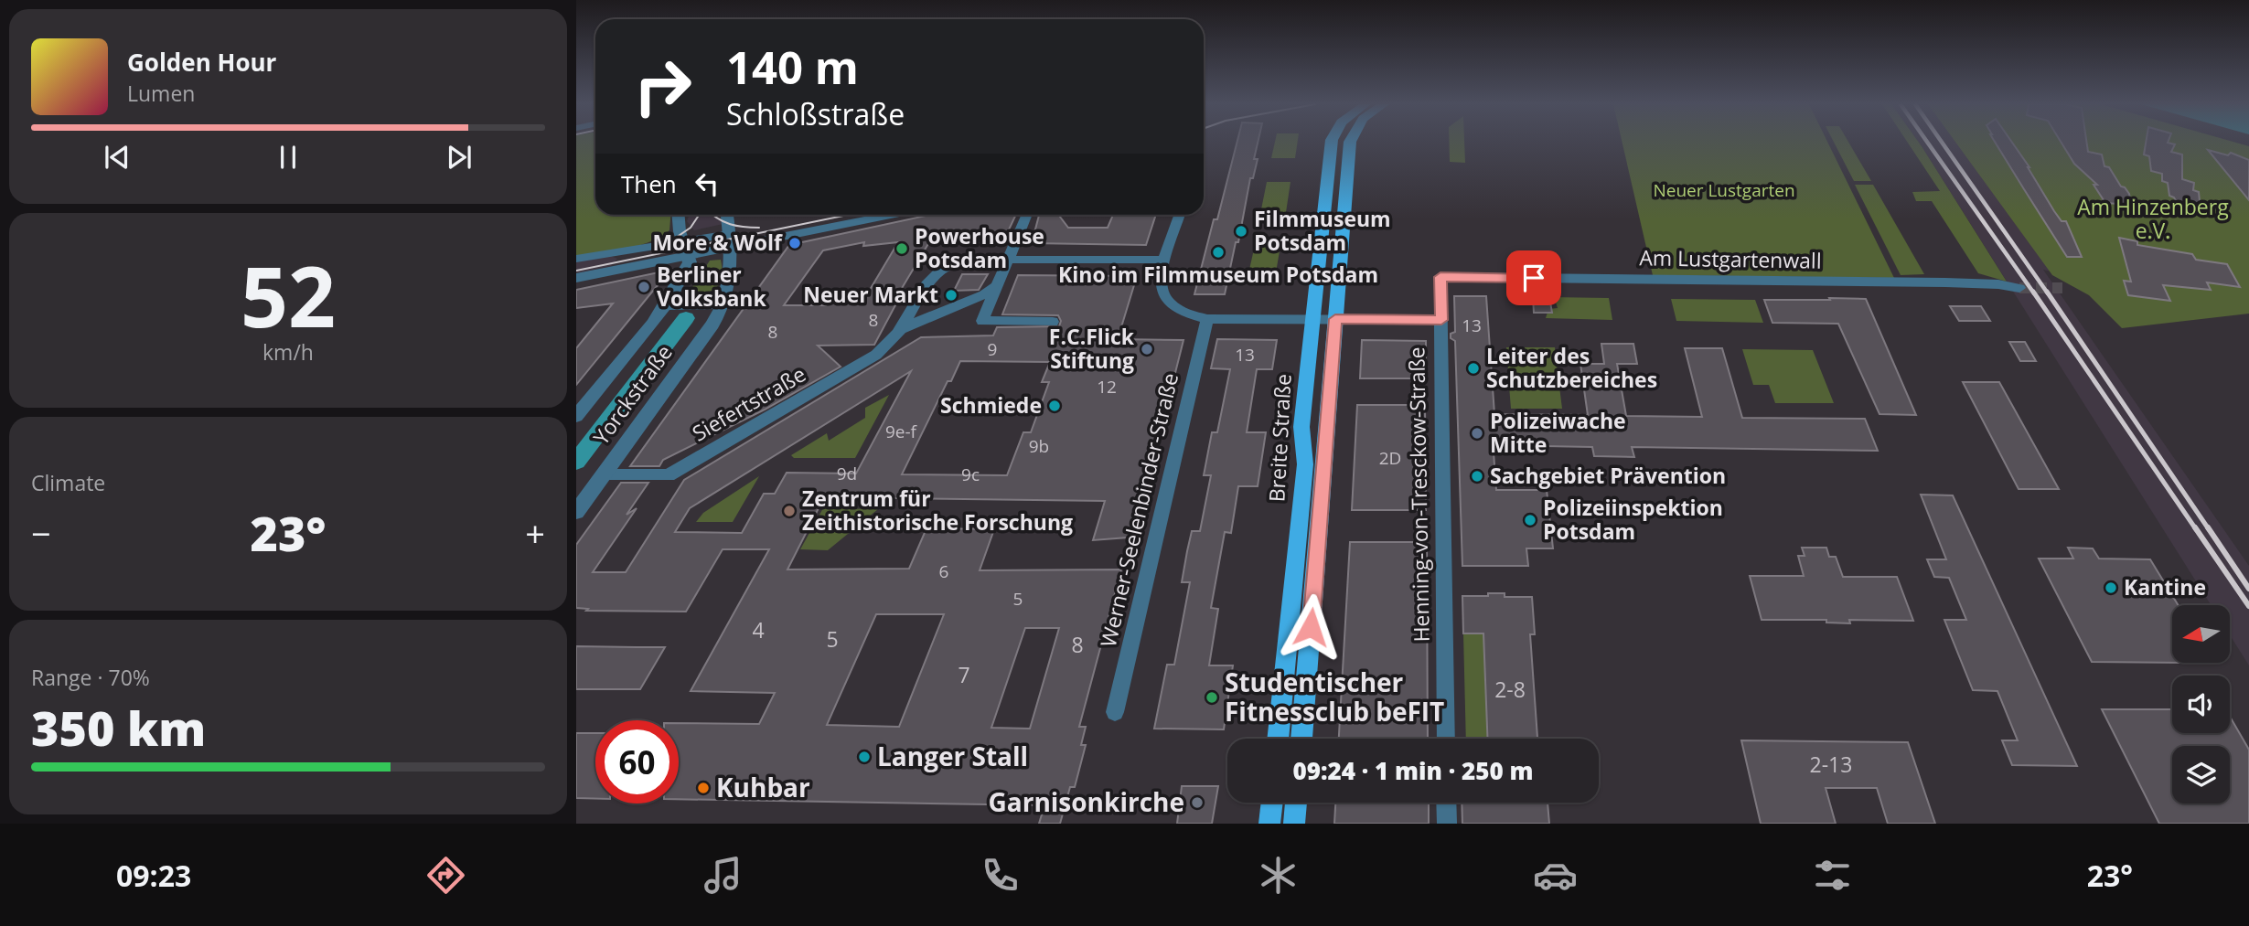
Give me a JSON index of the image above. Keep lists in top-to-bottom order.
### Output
{
  "streets": {
    "main road": ["Breite Straße"],
    "street": [
      "Am Lustgartenwall",
      "Yorckstraße",
      "Siefertstraße",
      "Henning-von-Tresckow-Straße",
      "Werner-Seelenbinder-Straße"
    ]
  },
  "crossings": [
    ["Am Lustgartenwall", "Henning-von-Tresckow-Straße"],
    ["Yorckstraße", "Siefertstraße"]
  ],
  "parks": ["Neuer Lustgarten", "Am Hinzenberg e.V."],
  "places": [
    "Filmmuseum Potsdam",
    "More & Wolf",
    "Powerhouse Potsdam",
    "Kino im Filmmuseum Potsdam",
    "Berliner Volksbank",
    "Neuer Markt",
    "F.C.Flick Stiftung",
    "Leiter des Schutzbereiches",
    "Schmiede",
    "Polizeiwache Mitte",
    "Sachgebiet Prävention",
    "Zentrum für Zeithistorische Forschung",
    "Polizeiinspektion Potsdam",
    "Kantine",
    "Studentischer Fitnessclub beFIT",
    "Langer Stall",
    "Kuhbar",
    "Garnisonkirche"
  ],
  "house_numbers": [
    "8",
    "13",
    "8",
    "9",
    "13",
    "12",
    "9e-f",
    "9b",
    "2D",
    "9d",
    "9c",
    "6",
    "5",
    "4",
    "5",
    "8",
    "7",
    "2-8",
    "2-13"
  ],
  "north": "left",
  "page": {
    "turn": ["140 m", "Schloßstraße"],
    "song": ["Golden Hour", "Lumen"],
    "then": "Then",
    "tile": [
      ["52", "km/h"],
      "Climate",
      ["Range · 70%", "350 km"]
    ],
    "heat": ["−", "23°", "+"],
    "limit": "60",
    "trip": "09:24 · 1 min · 250 m",
    "tabs": ["09:23", "23°"]
  }
}
